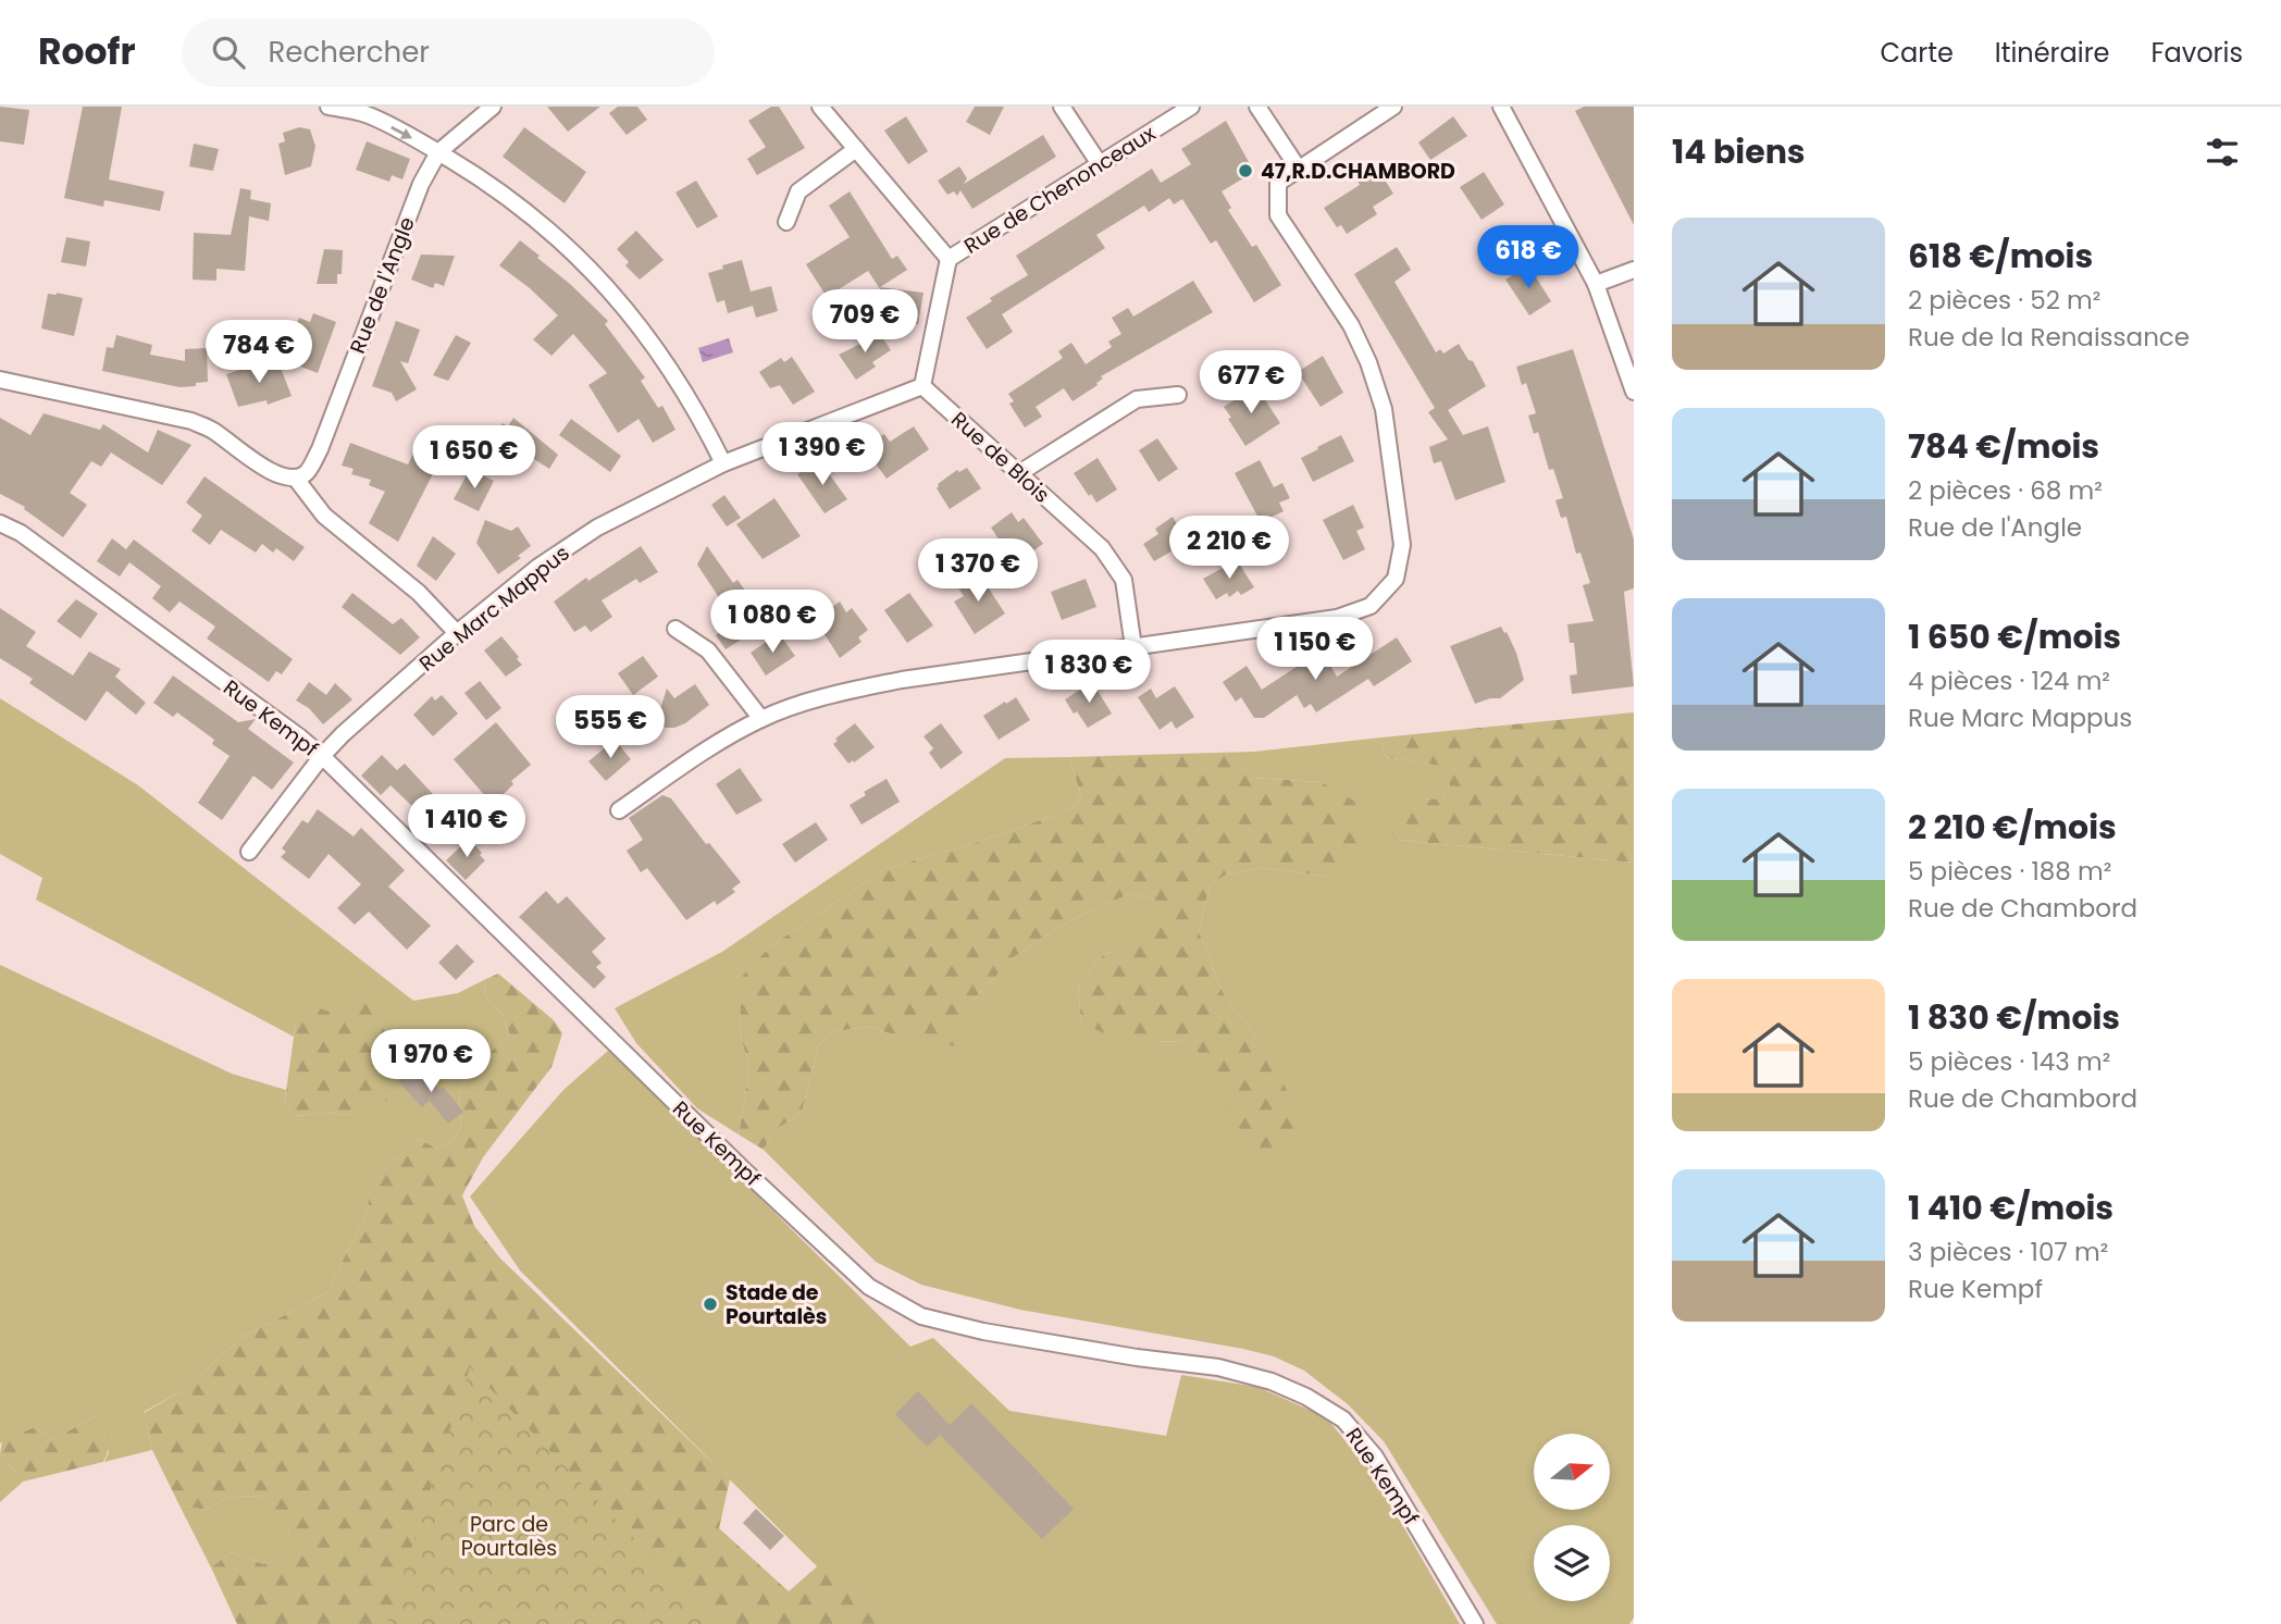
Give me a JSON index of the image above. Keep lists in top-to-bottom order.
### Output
{
  "streets": {
    "street": [
      "Rue de Chenonceaux",
      "Rue de l'Angle",
      "Rue de Blois",
      "Rue Marc Mappus",
      "Rue Kempf"
    ]
  },
  "crossings": [
    ["Rue de Chenonceaux", "Rue de Blois"],
    ["Rue Marc Mappus", "Rue Kempf"]
  ],
  "parks": ["Parc de Pourtalès"],
  "places": ["47,R.D.CHAMBORD", "Stade de Pourtalès"],
  "north": "right",
  "page": {
    "header": "Roofr",
    "search": "Rechercher",
    "nav": ["Carte", "Itinéraire", "Favoris"],
    "heading": "14 biens",
    "list": [
      {
        "name": "618 €/mois",
        "note": "2 pièces · 52 m² · Rue de la Renaissance"
      },
      {
        "name": "784 €/mois",
        "note": "2 pièces · 68 m² · Rue de l'Angle"
      },
      {
        "name": "1 650 €/mois",
        "note": "4 pièces · 124 m² · Rue Marc Mappus"
      },
      {
        "name": "2 210 €/mois",
        "note": "5 pièces · 188 m² · Rue de Chambord"
      },
      {
        "name": "1 830 €/mois",
        "note": "5 pièces · 143 m² · Rue de Chambord"
      },
      {
        "name": "1 410 €/mois",
        "note": "3 pièces · 107 m² · Rue Kempf"
      }
    ],
    "price": [
      "618 €",
      "709 €",
      "784 €",
      "677 €",
      "1 390 €",
      "1 650 €",
      "2 210 €",
      "1 370 €",
      "1 080 €",
      "1 150 €",
      "1 830 €",
      "555 €",
      "1 410 €",
      "1 970 €"
    ]
  }
}
